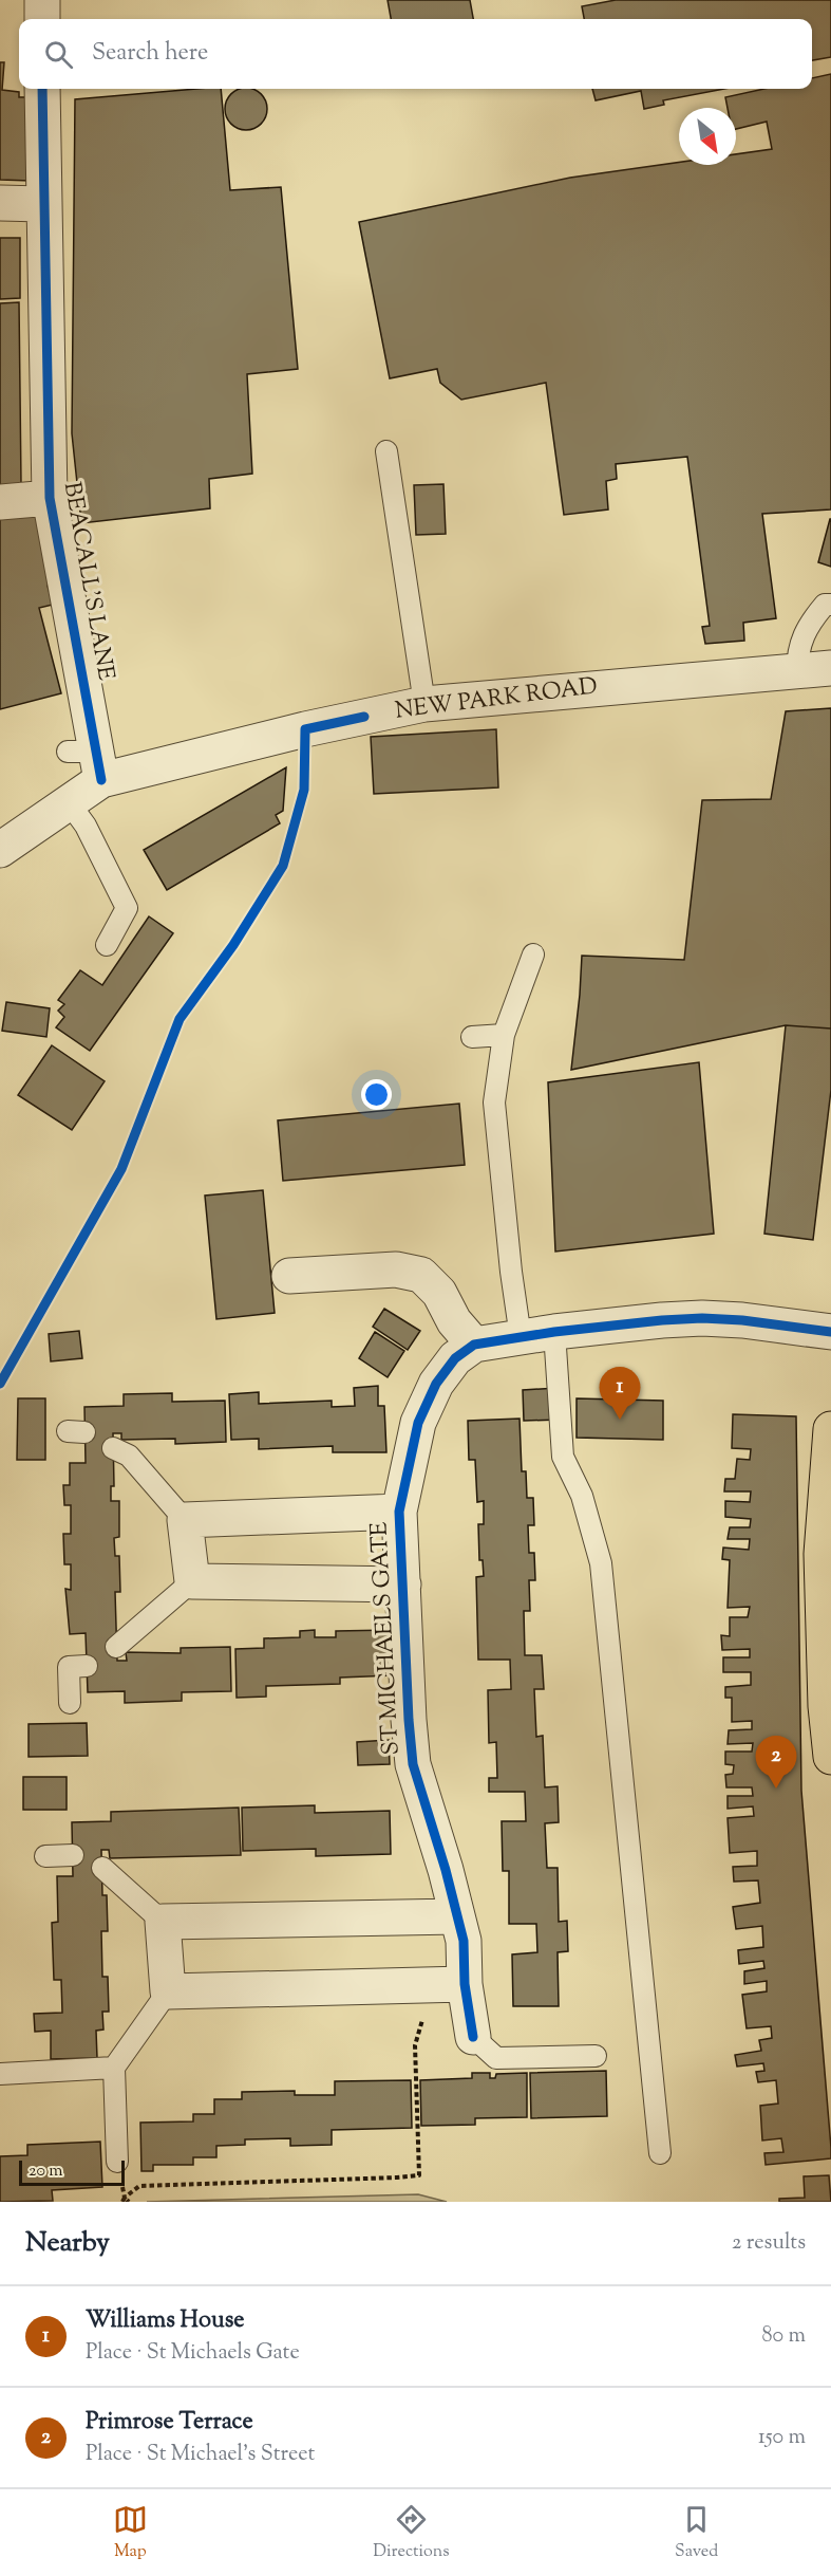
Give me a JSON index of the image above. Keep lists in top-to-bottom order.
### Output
{
  "streets": {
    "street": ["BEACALL'S LANE", "NEW PARK ROAD", "ST MICHAELS GATE"]
  },
  "crossings": [
    ["BEACALL'S LANE", "NEW PARK ROAD"]
  ],
  "scale_bar": "20 m",
  "north": "bottom right",
  "page": {
    "search": "Search here",
    "pins": ["1", "2"],
    "scale": "20 m",
    "heading": ["Nearby", "2 results"],
    "list": [
      {
        "mark": "1",
        "name": "Williams House",
        "note": "Place · St Michaels Gate",
        "value": "80 m"
      },
      {
        "mark": "2",
        "name": "Primrose Terrace",
        "note": "Place · St Michael's Street",
        "value": "150 m"
      }
    ],
    "nav": ["Map", "Directions", "Saved"]
  }
}
